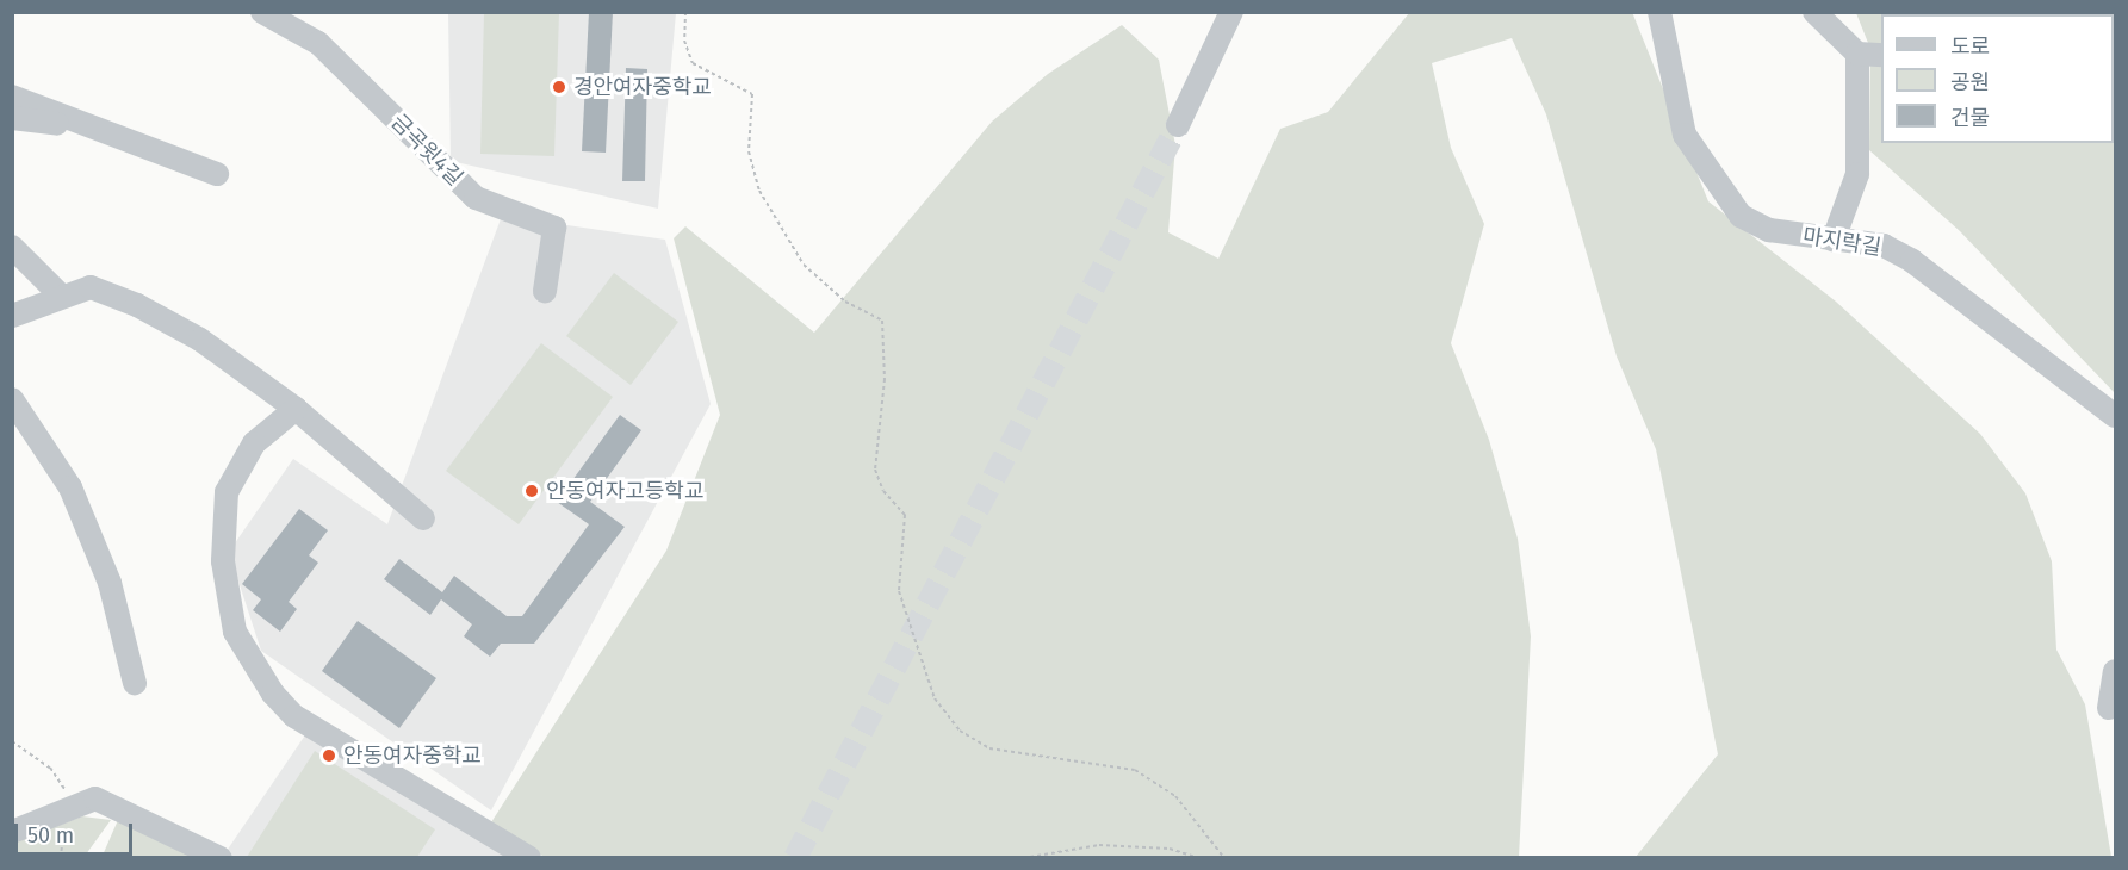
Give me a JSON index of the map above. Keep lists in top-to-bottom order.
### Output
{
  "streets": {
    "street": ["금곡윗4길", "마지락길"]
  },
  "places": ["경안여자중학교", "안동여자고등학교", "안동여자중학교"],
  "legend": ["도로", "공원", "건물"],
  "scale_bar": "50 m"
}
